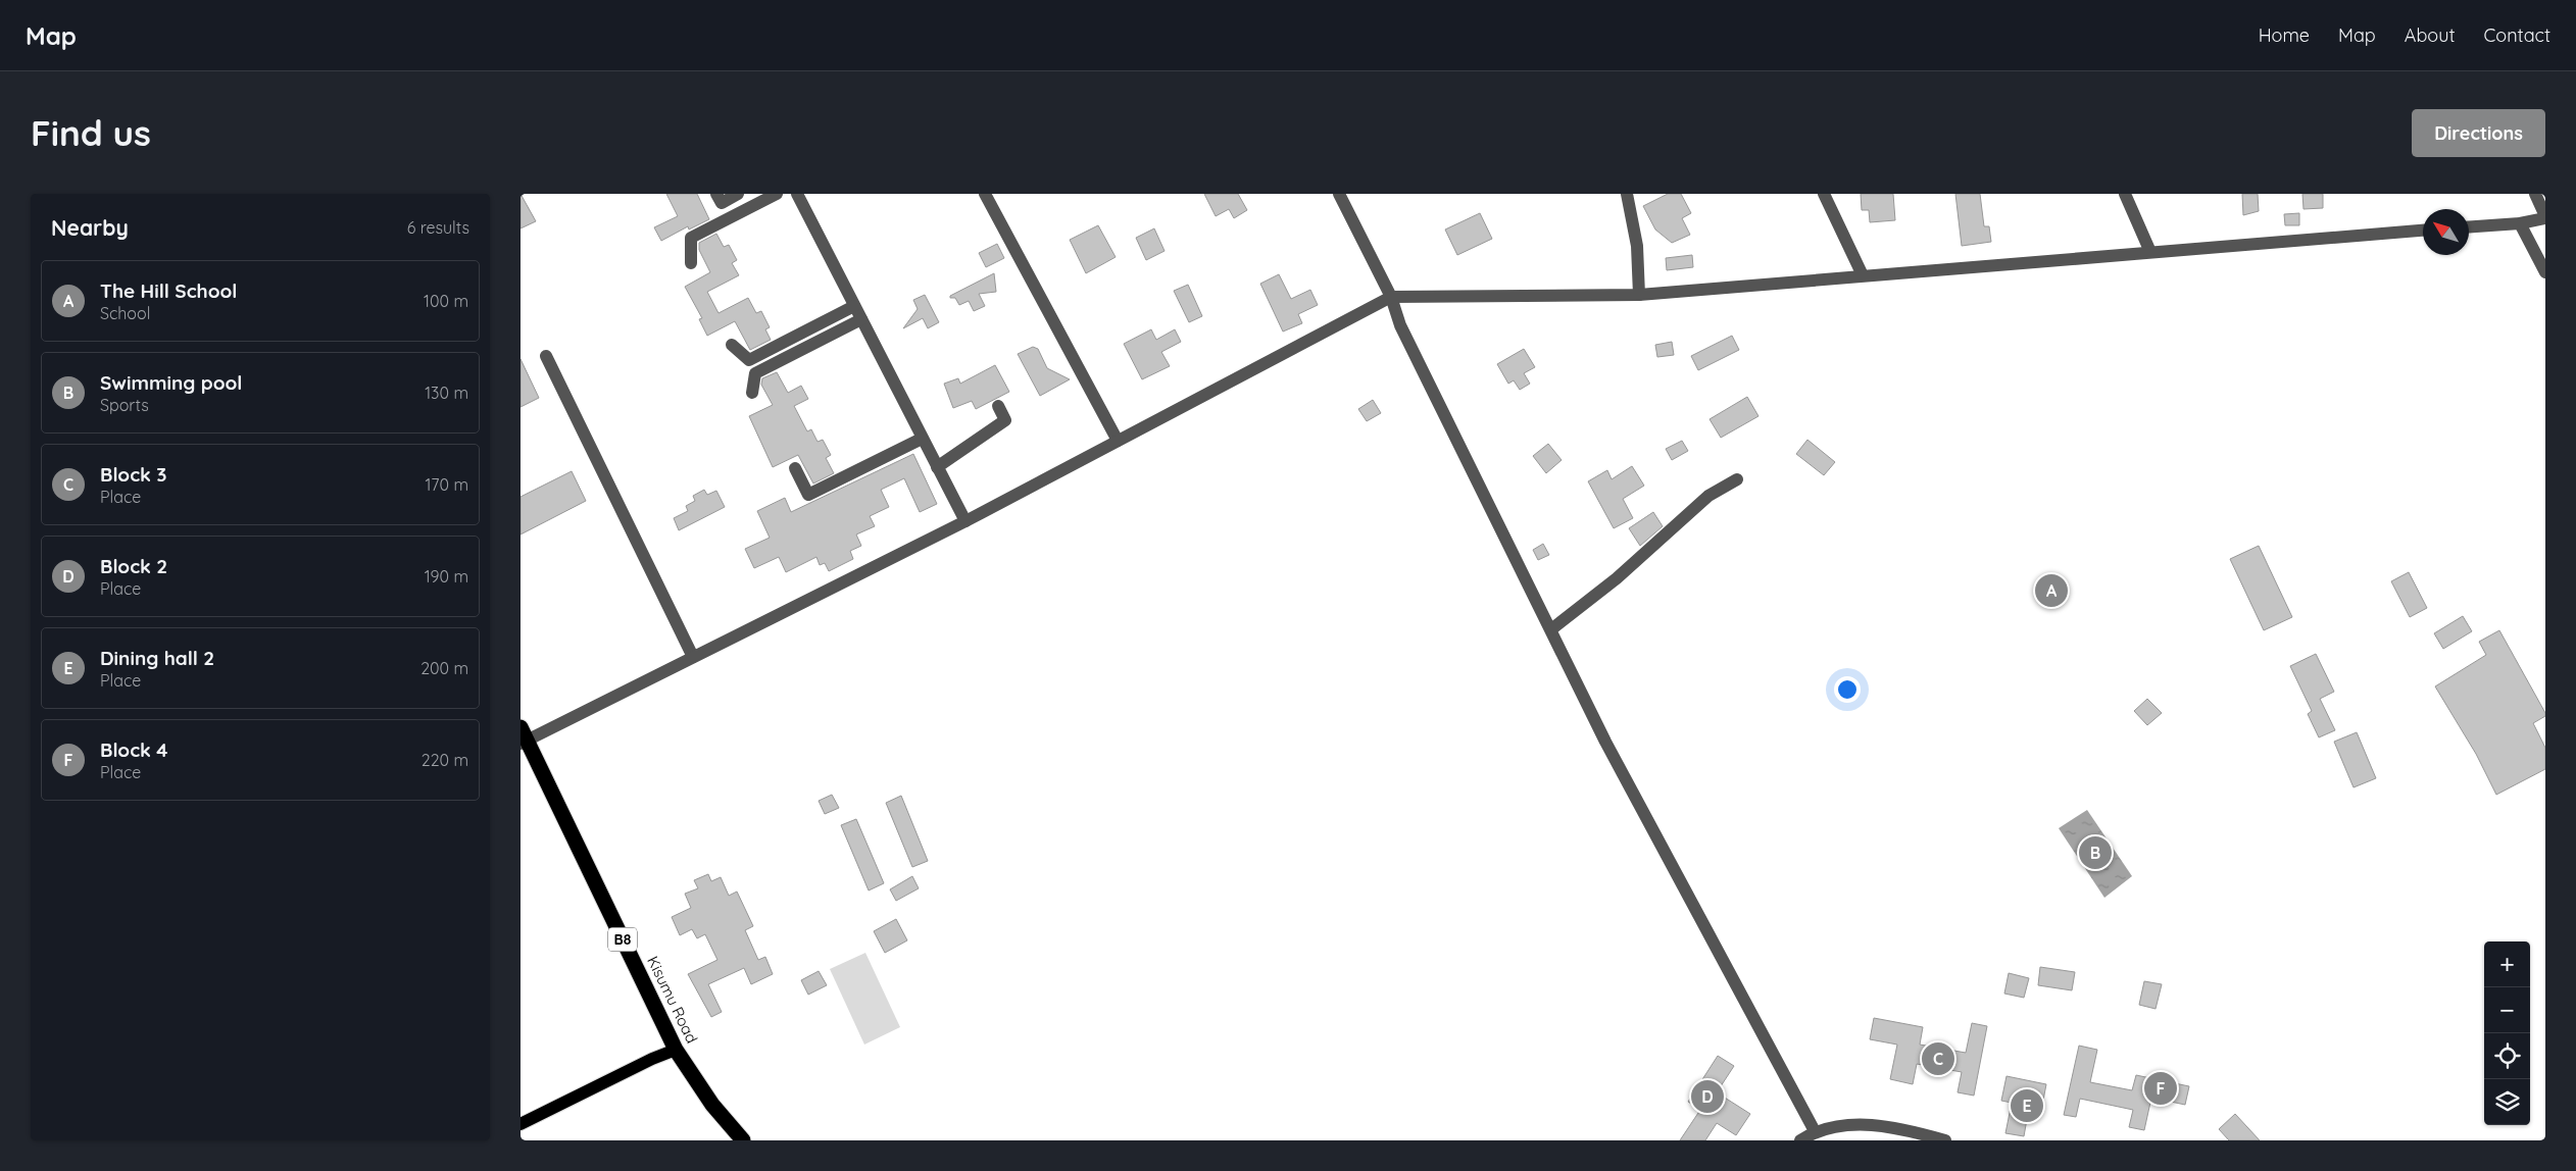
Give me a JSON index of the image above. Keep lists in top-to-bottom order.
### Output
{
  "streets": {
    "highway": ["B8", "Kisumu Road"]
  },
  "north": "top left",
  "page": {
    "header": "Map",
    "nav": [
      "Home",
      "Map",
      "About",
      "Contact"
    ],
    "buttons": "Directions",
    "title": "Find us",
    "heading": ["Nearby", "6 results"],
    "list": [
      {
        "mark": "A",
        "name": "The Hill School",
        "note": "School",
        "value": "100 m"
      },
      {
        "mark": "B",
        "name": "Swimming pool",
        "note": "Sports",
        "value": "130 m"
      },
      {
        "mark": "C",
        "name": "Block 3",
        "note": "Place",
        "value": "170 m"
      },
      {
        "mark": "D",
        "name": "Block 2",
        "note": "Place",
        "value": "190 m"
      },
      {
        "mark": "E",
        "name": "Dining hall 2",
        "note": "Place",
        "value": "200 m"
      },
      {
        "mark": "F",
        "name": "Block 4",
        "note": "Place",
        "value": "220 m"
      }
    ],
    "pins": [
      "A",
      "B",
      "C",
      "F",
      "D",
      "E"
    ],
    "map_buttons": ["+", "−"]
  }
}
